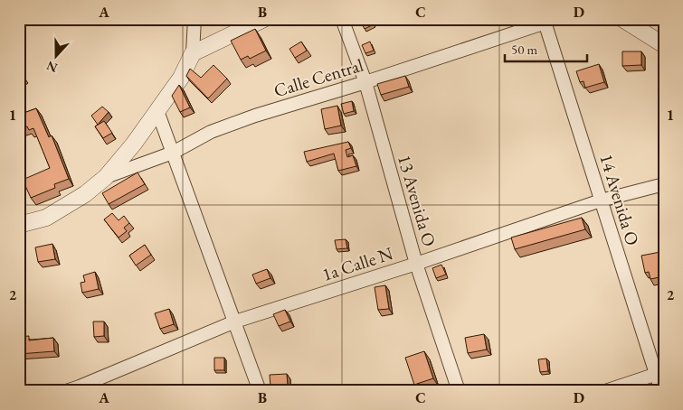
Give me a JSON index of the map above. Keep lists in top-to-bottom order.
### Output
{
  "streets": {
    "street": [
      "Calle Central",
      "14 Avenida O",
      "13 Avenida O",
      "1a Calle N"
    ]
  },
  "crossings": [
    ["Calle Central", "14 Avenida O"],
    ["Calle Central", "13 Avenida O"],
    ["14 Avenida O", "1a Calle N"],
    ["13 Avenida O", "1a Calle N"]
  ],
  "scale_bar": "50 m",
  "north": "bottom",
  "grid": {
    "columns": [
      "A",
      "B",
      "C",
      "D"
    ],
    "rows": ["1", "2"]
  }
}
